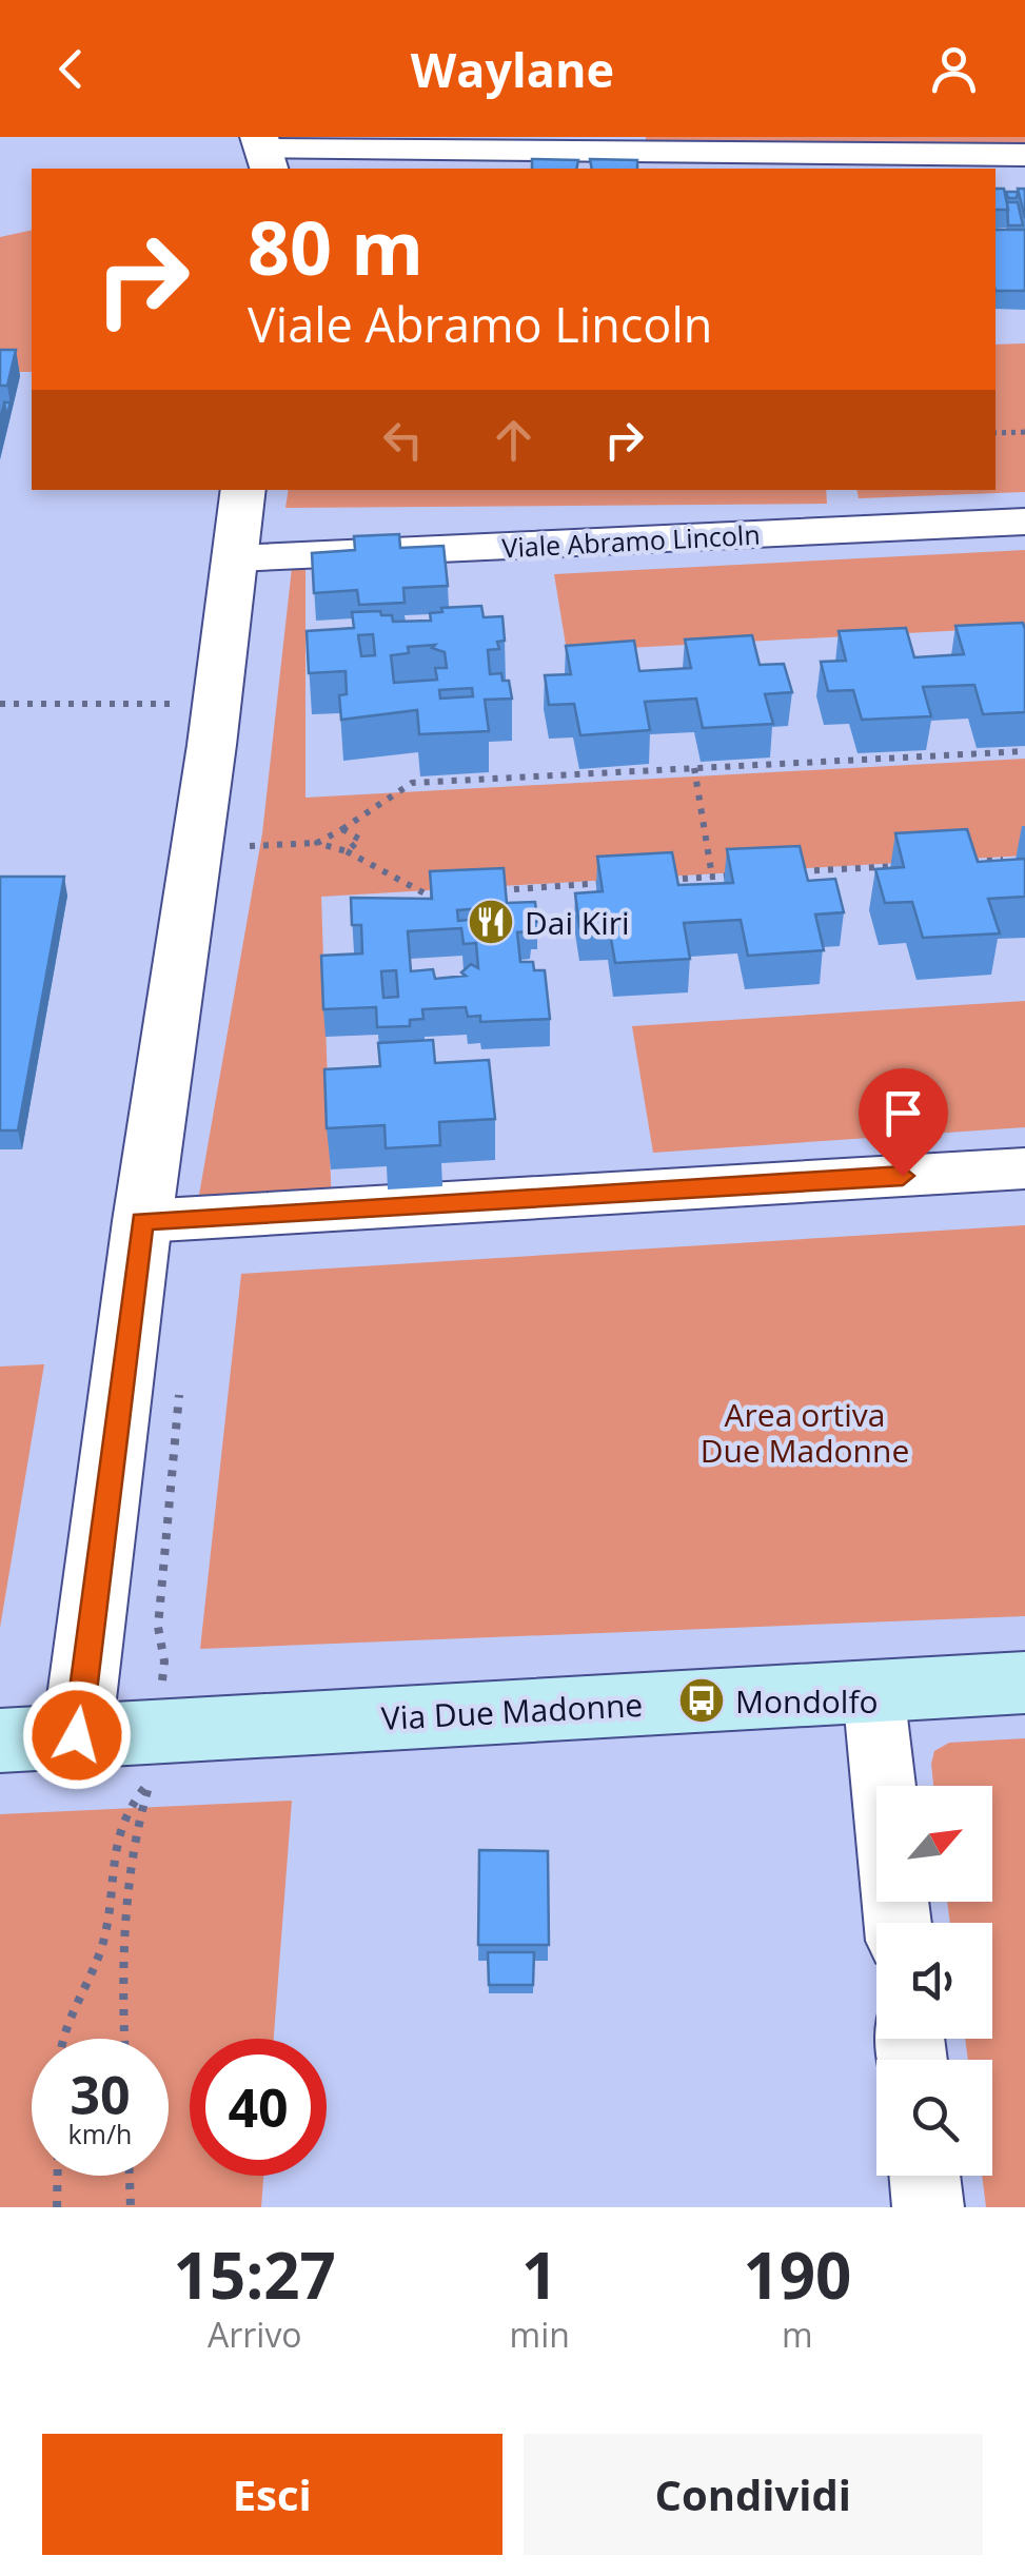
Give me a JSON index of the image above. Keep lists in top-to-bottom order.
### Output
{
  "streets": {
    "main road": ["Via Due Madonne"],
    "street": ["Viale Abramo Lincoln"]
  },
  "parks": ["Area ortiva Due Madonne"],
  "places": {
    "restaurant": ["Dai Kiri"],
    "bus stop": ["Mondolfo"]
  },
  "north": "top right",
  "page": {
    "header": "Waylane",
    "turn": ["80 m", "Viale Abramo Lincoln"],
    "speed": "30 km/h",
    "limit": "40",
    "eta": [
      "15:27",
      "Arrivo",
      "1",
      "min",
      "190",
      "m"
    ],
    "buttons": ["Esci", "Condividi"]
  }
}
